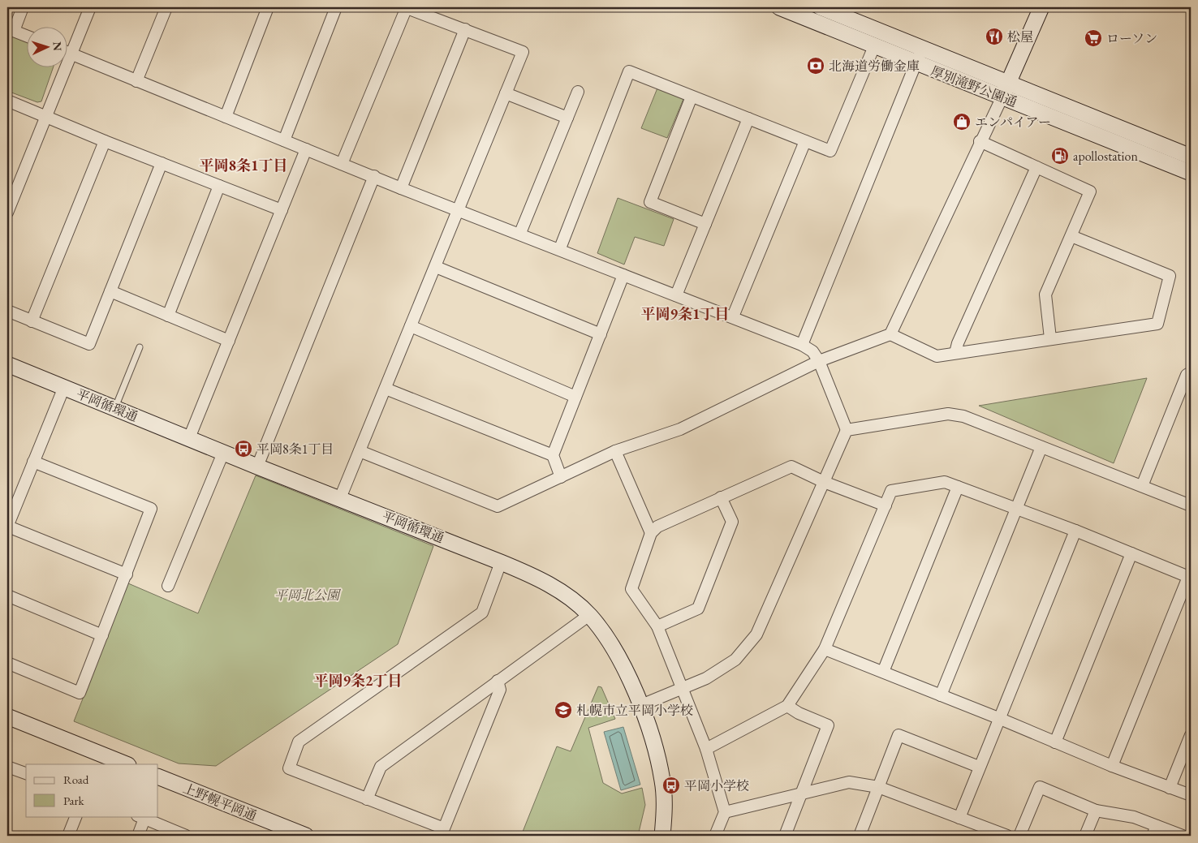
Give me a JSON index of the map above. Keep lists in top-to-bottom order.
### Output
{
  "streets": {
    "street": ["厚別滝野公園通", "平岡循環通", "上野幌平岡通"]
  },
  "districts": ["平岡8条1丁目", "平岡9条1丁目", "平岡9条2丁目"],
  "parks": ["平岡北公園"],
  "places": {
    "restaurant": ["松屋"],
    "supermarket": ["ローソン"],
    "bank": ["北海道労働金庫"],
    "shop": ["エンパイアー"],
    "fuel station": ["apollostation"],
    "bus stop": ["平岡8条1丁目", "平岡小学校"],
    "school or university": ["札幌市立平岡小学校"]
  },
  "legend": ["Road", "Park"],
  "north": "right"
}
